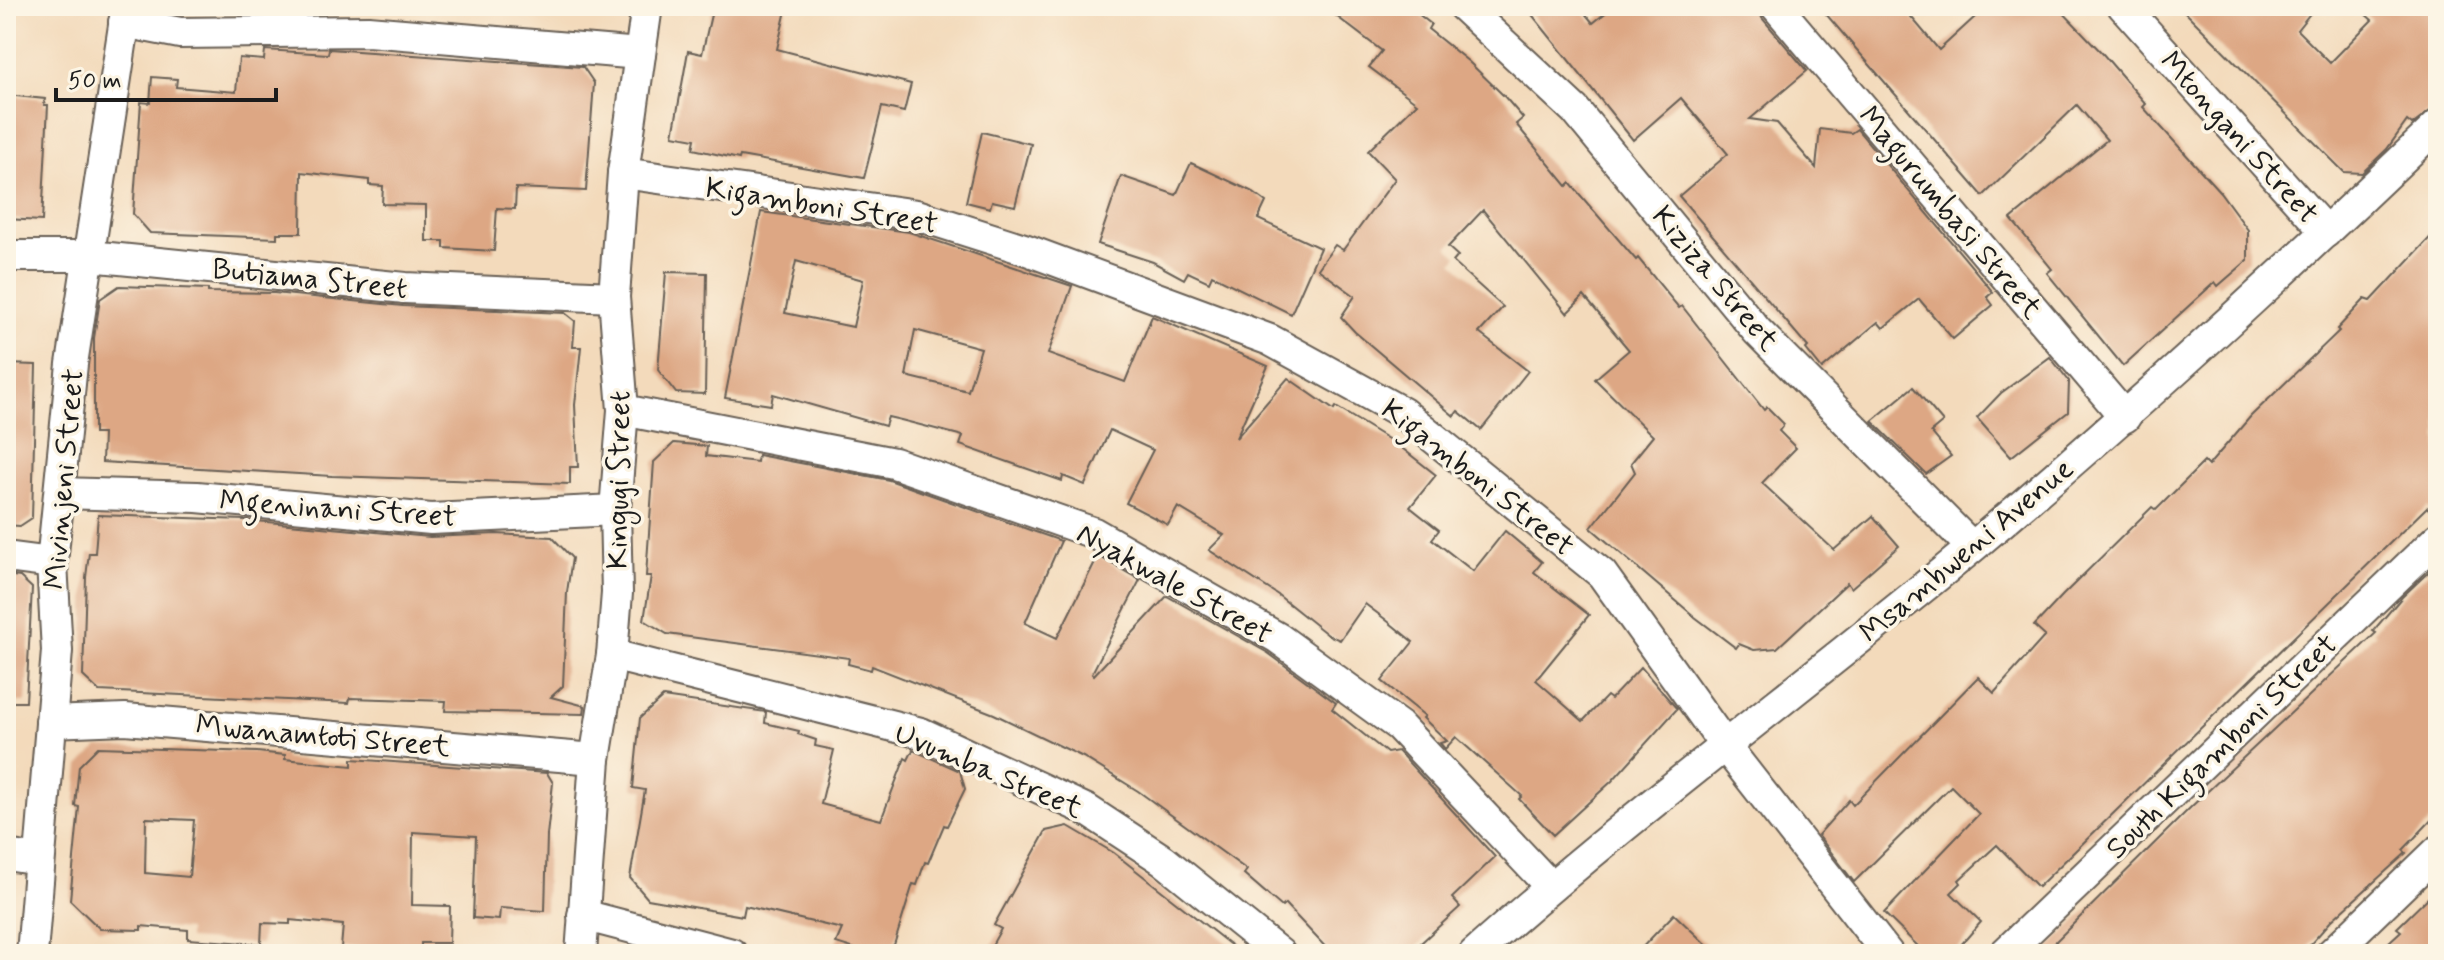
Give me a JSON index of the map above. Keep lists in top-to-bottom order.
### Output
{
  "streets": {
    "street": [
      "Mtongani Street",
      "Kigamboni Street",
      "Magurumbasi Street",
      "Butiama Street",
      "Kiziza Street",
      "Mivinjeni Street",
      "Kingugi Street",
      "Mgeninani Street",
      "Msambweni Avenue",
      "Nyakwale Street",
      "Mwanamtoti Street",
      "South Kigamboni Street",
      "Uvumba Street"
    ]
  },
  "crossings": [
    ["Mtongani Street", "Msambweni Avenue"],
    ["Kigamboni Street", "Kingugi Street"],
    ["Kigamboni Street", "Msambweni Avenue"],
    ["Magurumbasi Street", "Msambweni Avenue"],
    ["Butiama Street", "Mivinjeni Street"],
    ["Butiama Street", "Kingugi Street"],
    ["Kiziza Street", "Msambweni Avenue"],
    ["Mivinjeni Street", "Mgeninani Street"],
    ["Mivinjeni Street", "Mwanamtoti Street"],
    ["Kingugi Street", "Mgeninani Street"],
    ["Kingugi Street", "Nyakwale Street"],
    ["Kingugi Street", "Mwanamtoti Street"],
    ["Kingugi Street", "Uvumba Street"],
    ["Msambweni Avenue", "Nyakwale Street"]
  ],
  "scale_bar": "50 m"
}
